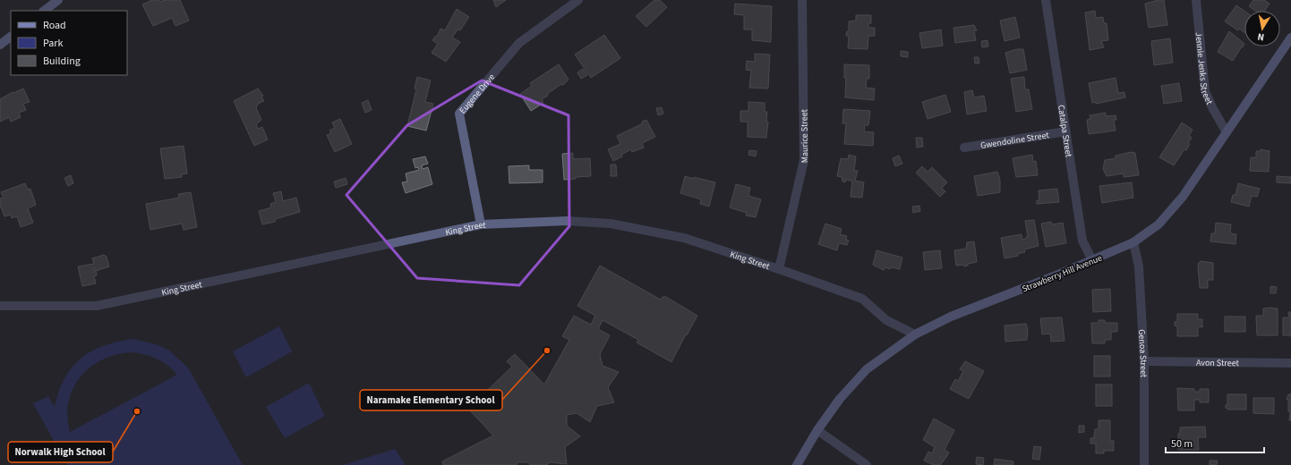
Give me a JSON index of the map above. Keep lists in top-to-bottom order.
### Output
{
  "streets": {
    "main road": ["Strawberry Hill Avenue"],
    "street": [
      "Jennie Jenks Street",
      "Eugene Drive",
      "Catalpa Street",
      "Maurice Street",
      "Gwendoline Street",
      "King Street",
      "Genoa Street",
      "Avon Street"
    ]
  },
  "crossings": [
    ["Jennie Jenks Street", "Strawberry Hill Avenue"],
    ["Eugene Drive", "King Street"],
    ["Catalpa Street", "Gwendoline Street"],
    ["Catalpa Street", "Strawberry Hill Avenue"],
    ["Maurice Street", "King Street"],
    ["King Street", "Strawberry Hill Avenue"],
    ["Strawberry Hill Avenue", "Genoa Street"],
    ["Genoa Street", "Avon Street"]
  ],
  "places": ["Naramake Elementary School", "Norwalk High School"],
  "legend": ["Road", "Park", "Building"],
  "scale_bar": "50 m",
  "north": "bottom"
}
